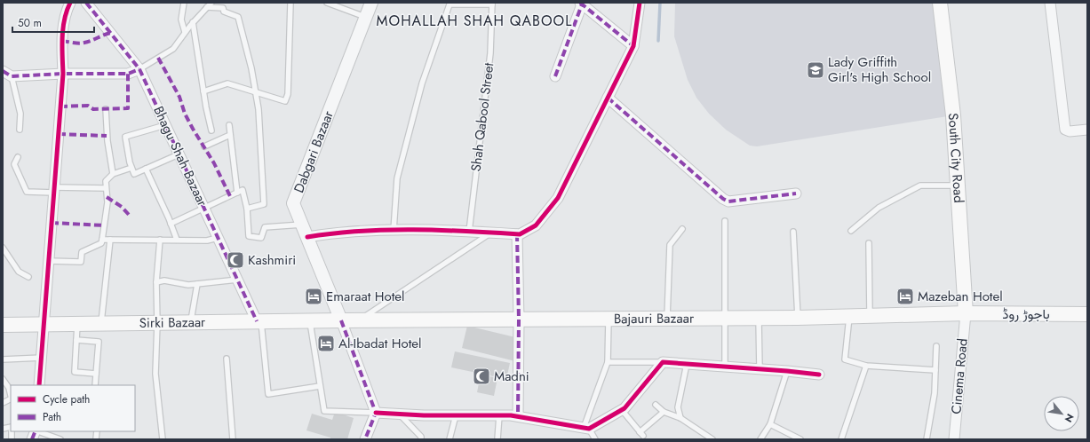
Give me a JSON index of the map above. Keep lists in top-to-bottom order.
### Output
{
  "streets": {
    "main road": [
      "South City Road",
      "باجوڑ روڈ",
      "Bajauri Bazaar",
      "Sirki Bazaar"
    ],
    "street": ["Dabgari Bazaar", "Bhagu Shah Bazaar", "Cinema Road"],
    "lane": ["Shah Qabool Street"]
  },
  "crossings": [
    ["Dabgari Bazaar", "Bajauri Bazaar"],
    ["Dabgari Bazaar", "Sirki Bazaar"],
    ["Bhagu Shah Bazaar", "Sirki Bazaar"],
    ["South City Road", "باجوڑ روڈ"],
    ["South City Road", "Bajauri Bazaar"],
    ["South City Road", "Cinema Road"],
    ["باجوڑ روڈ", "Bajauri Bazaar"],
    ["باجوڑ روڈ", "Cinema Road"],
    ["Bajauri Bazaar", "Sirki Bazaar"],
    ["Bajauri Bazaar", "Cinema Road"]
  ],
  "districts": ["MOHALLAH SHAH QABOOL"],
  "places": {
    "school or university": ["Lady Griffith Girl's High School"],
    "mosque": ["Kashmiri", "Madni"],
    "hotel": ["Emaraat Hotel", "Mazeban Hotel", "Al-Ibadat Hotel"]
  },
  "legend": ["Cycle path", "Path"],
  "scale_bar": "50 m",
  "north": "bottom right"
}
